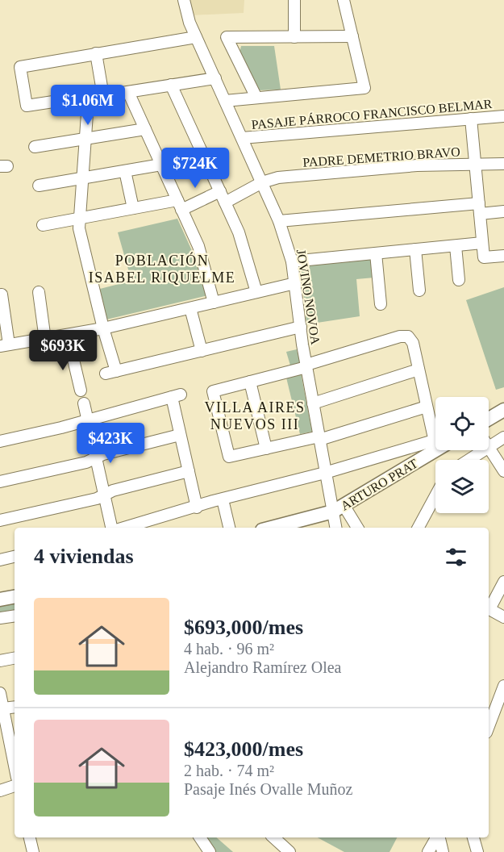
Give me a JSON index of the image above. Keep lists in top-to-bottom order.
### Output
{
  "streets": {
    "main road": ["ARTURO PRAT"],
    "street": ["PASAJE PÁRROCO FRANCISCO BELMAR", "PADRE DEMETRIO BRAVO", "JOVINO NOVOA"]
  },
  "crossings": [
    ["PASAJE PÁRROCO FRANCISCO BELMAR", "JOVINO NOVOA"],
    ["PADRE DEMETRIO BRAVO", "JOVINO NOVOA"],
    ["JOVINO NOVOA", "ARTURO PRAT"]
  ],
  "districts": ["POBLACIÓN ISABEL RIQUELME", "VILLA AIRES NUEVOS III"],
  "page": {
    "price": [
      "$1.06M",
      "$724K",
      "$693K",
      "$423K"
    ],
    "heading": "4 viviendas",
    "list": [
      {
        "name": "$693,000/mes",
        "note": "4 hab. · 96 m² · Alejandro Ramírez Olea"
      },
      {
        "name": "$423,000/mes",
        "note": "2 hab. · 74 m² · Pasaje Inés Ovalle Muñoz"
      }
    ]
  }
}
